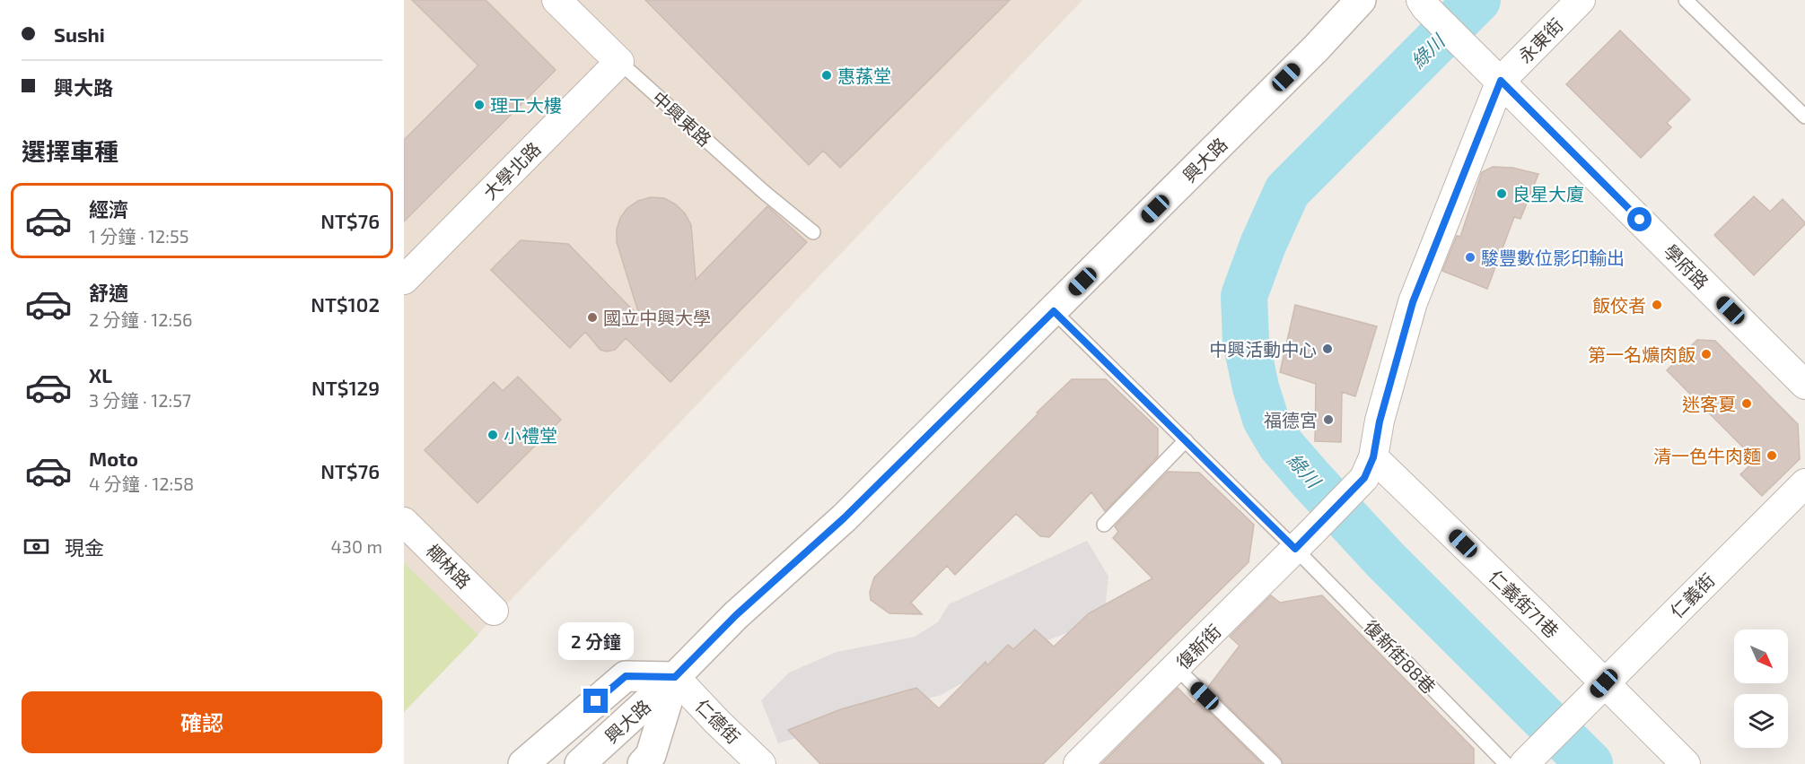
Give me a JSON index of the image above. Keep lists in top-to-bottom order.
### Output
{
  "streets": {
    "street": [
      "永東街",
      "中興東路",
      "興大路",
      "大學北路",
      "學府路",
      "椰林路",
      "仁義街",
      "仁義街71巷",
      "復新街",
      "仁德街"
    ],
    "lane": ["復新街88巷"]
  },
  "crossings": [
    ["永東街", "學府路"],
    ["中興東路", "大學北路"],
    ["興大路", "復新街88巷"],
    ["興大路", "仁德街"],
    ["仁義街", "仁義街71巷"],
    ["仁義街71巷", "復新街"],
    ["復新街", "復新街88巷"]
  ],
  "water": ["綠川"],
  "places": [
    "惠蓀堂",
    "理工大樓",
    "良星大廈",
    "駿豐數位影印輸出",
    "飯佼者",
    "國立中興大學",
    "中興活動中心",
    "第一名爌肉飯",
    "迷客夏",
    "福德宮",
    "小禮堂",
    "清一色牛肉麵"
  ],
  "north": "bottom right",
  "page": {
    "banner": ["Sushi", "興大路"],
    "heading": "選擇車種",
    "list": [
      {
        "name": "經濟",
        "note": "1 分鐘 · 12:55",
        "value": "NT$76"
      },
      {
        "name": "舒適",
        "note": "2 分鐘 · 12:56",
        "value": "NT$102"
      },
      {
        "name": "XL",
        "note": "3 分鐘 · 12:57",
        "value": "NT$129"
      },
      {
        "name": "Moto",
        "note": "4 分鐘 · 12:58",
        "value": "NT$76"
      }
    ],
    "pay": ["現金", "430 m"],
    "bubble": "2 分鐘",
    "buttons": "確認"
  }
}
